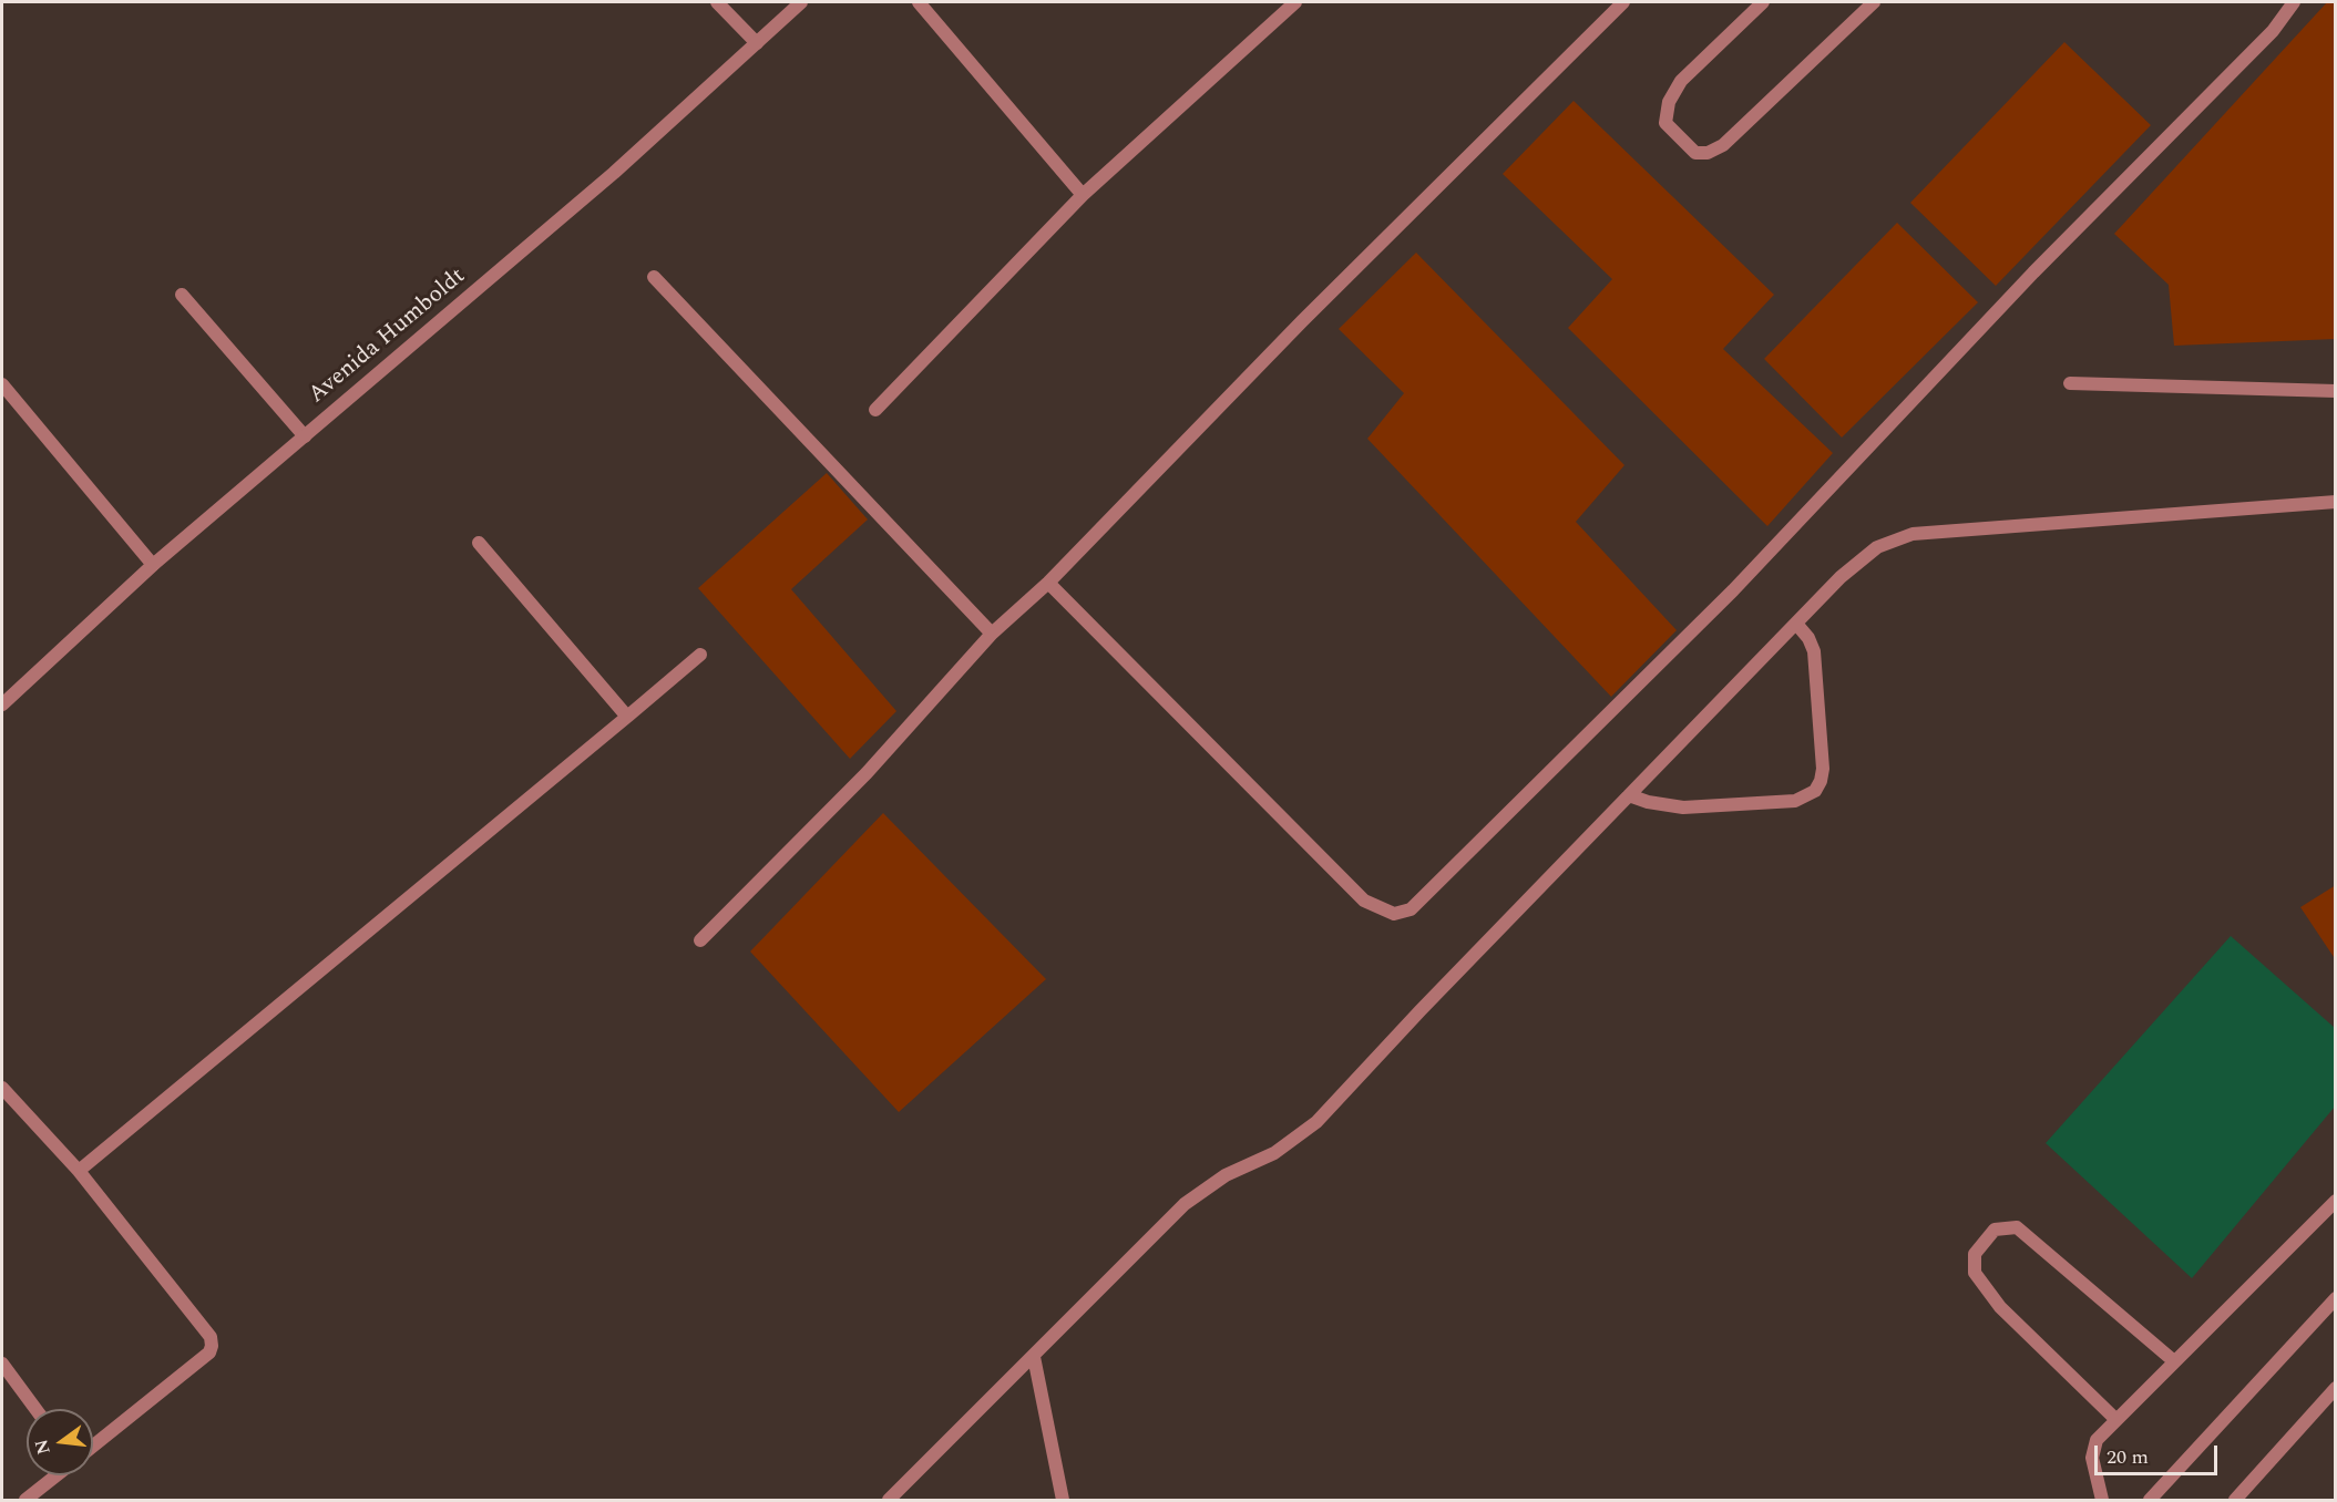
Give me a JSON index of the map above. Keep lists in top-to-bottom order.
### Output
{
  "streets": {
    "street": ["Avenida Humboldt"]
  },
  "scale_bar": "20 m",
  "north": "left"
}
